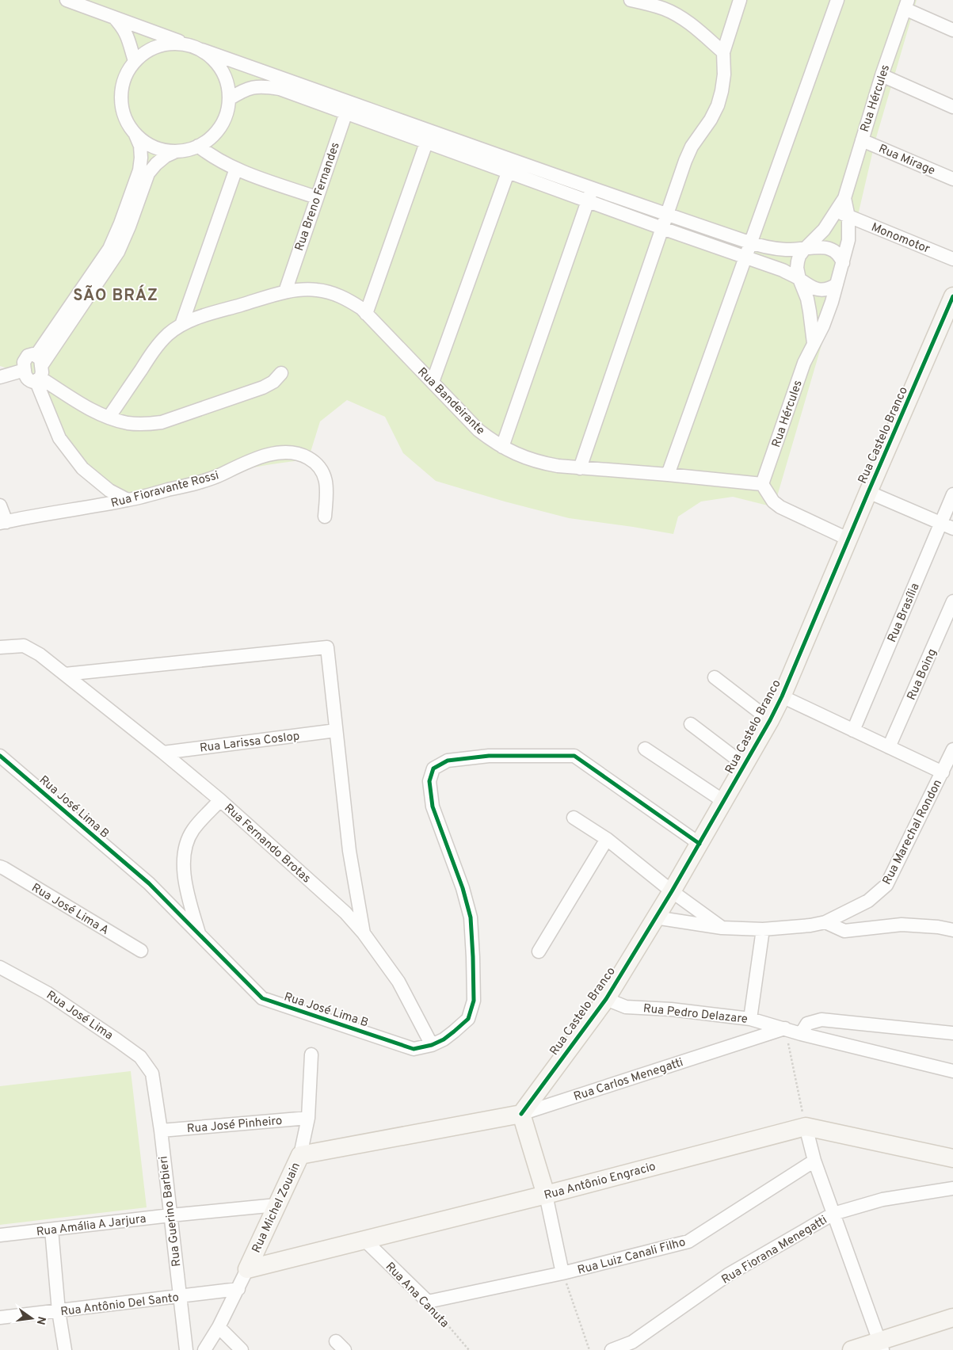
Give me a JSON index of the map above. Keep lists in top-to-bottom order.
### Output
{
  "streets": {
    "street": [
      "Rua Hércules",
      "Rua Mirage",
      "Rua Breno Fernandes",
      "Monomotor",
      "Rua Bandeirante",
      "Rua Castelo Branco",
      "Rua Fioravante Rossi",
      "Rua Brasília",
      "Rua Boing",
      "Rua Larissa Coslop",
      "Rua José Lima B",
      "Rua Marechal Rondon",
      "Rua Fernando Brotas",
      "Rua José Lima A",
      "Rua Pedro Delazare",
      "Rua José Lima",
      "Rua Carlos Menegatti",
      "Rua José Pinheiro",
      "Rua Antônio Engracio",
      "Rua Michel Zouain",
      "Rua Guerino Barbieri",
      "Rua Amália A Jarjura",
      "Rua Fiorana Menegatti",
      "Rua Luiz Canali Filho",
      "Rua Ana Canuta",
      "Rua Antônio Del Santo"
    ]
  },
  "crossings": [
    ["Rua Hércules", "Rua Mirage"],
    ["Rua Hércules", "Monomotor"],
    ["Rua Hércules", "Rua Bandeirante"],
    ["Rua Breno Fernandes", "Rua Bandeirante"],
    ["Rua Castelo Branco", "Rua José Lima B"],
    ["Rua Castelo Branco", "Rua Marechal Rondon"],
    ["Rua Castelo Branco", "Rua Pedro Delazare"],
    ["Rua Castelo Branco", "Rua Carlos Menegatti"],
    ["Rua Larissa Coslop", "Rua Fernando Brotas"],
    ["Rua José Lima B", "Rua Fernando Brotas"],
    ["Rua Pedro Delazare", "Rua Carlos Menegatti"],
    ["Rua José Lima", "Rua Guerino Barbieri"],
    ["Rua Carlos Menegatti", "Rua Michel Zouain"],
    ["Rua José Pinheiro", "Rua Michel Zouain"],
    ["Rua José Pinheiro", "Rua Guerino Barbieri"],
    ["Rua Antônio Engracio", "Rua Michel Zouain"],
    ["Rua Antônio Engracio", "Rua Ana Canuta"],
    ["Rua Michel Zouain", "Rua Amália A Jarjura"],
    ["Rua Michel Zouain", "Rua Antônio Del Santo"],
    ["Rua Guerino Barbieri", "Rua Amália A Jarjura"],
    ["Rua Guerino Barbieri", "Rua Antônio Del Santo"],
    ["Rua Luiz Canali Filho", "Rua Ana Canuta"]
  ],
  "districts": ["SÃO BRÁZ"],
  "north": "right"
}
